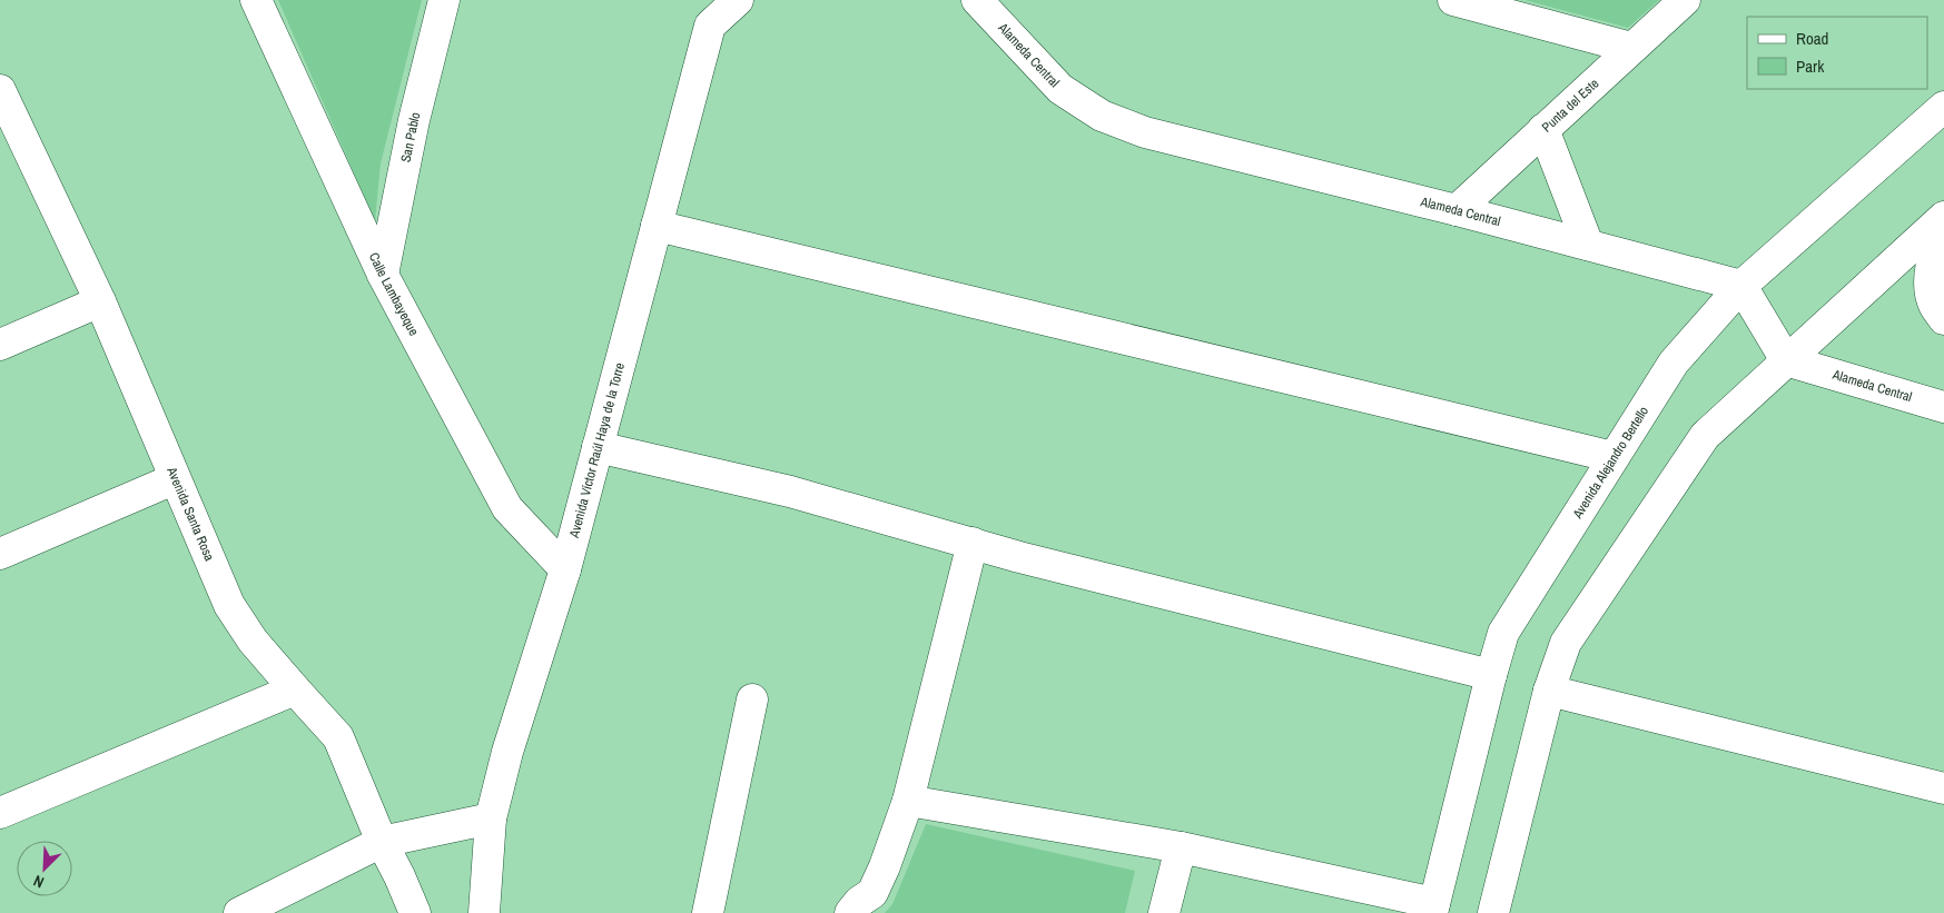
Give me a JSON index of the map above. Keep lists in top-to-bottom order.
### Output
{
  "streets": {
    "street": [
      "Alameda Central",
      "Punta del Este",
      "San Pablo",
      "Calle Lambayeque",
      "Avenida Víctor Raúl Haya de la Torre",
      "Avenida Alejandro Bertello",
      "Avenida Santa Rosa"
    ]
  },
  "crossings": [
    ["Alameda Central", "Punta del Este"],
    ["Alameda Central", "Avenida Alejandro Bertello"],
    ["San Pablo", "Calle Lambayeque"],
    ["Calle Lambayeque", "Avenida Víctor Raúl Haya de la Torre"]
  ],
  "legend": ["Road", "Park"],
  "north": "bottom left"
}
